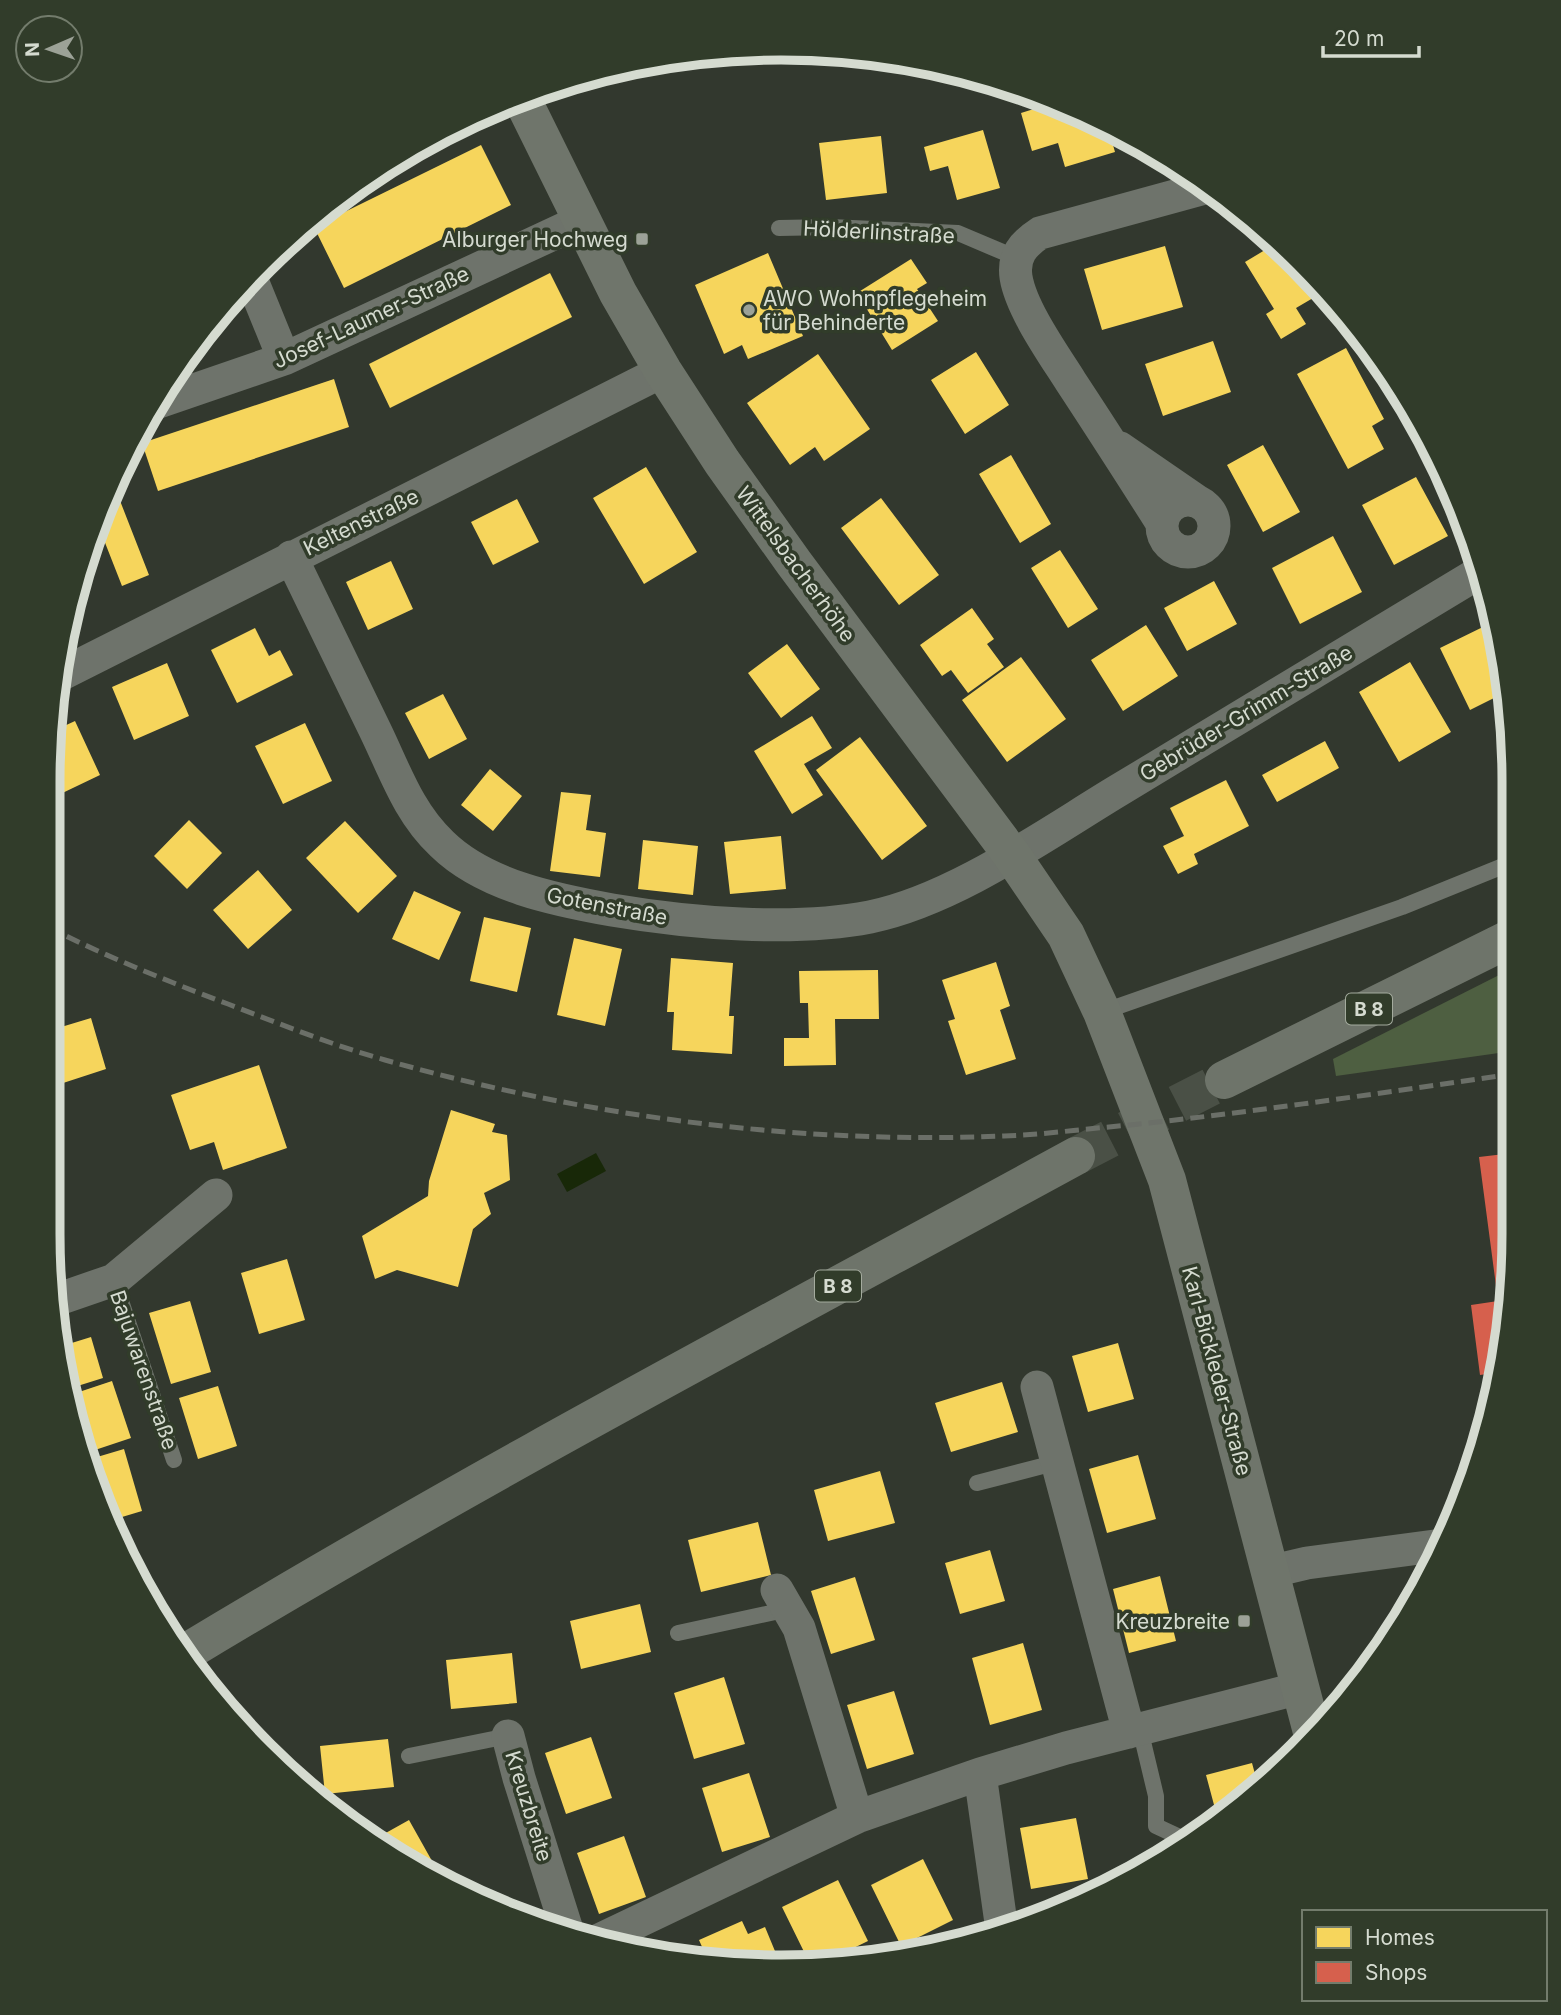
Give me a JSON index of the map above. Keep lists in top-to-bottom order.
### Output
{
  "streets": {
    "main road": ["B 8"],
    "street": [
      "Josef-Laumer-Straße",
      "Keltenstraße",
      "Wittelsbacherhöhe",
      "Gebrüder-Grimm-Straße",
      "Gotenstraße",
      "Bajuwarenstraße",
      "Karl-Bickleder-Straße",
      "Kreuzbreite"
    ],
    "lane": ["Hölderlinstraße"]
  },
  "crossings": [
    ["Josef-Laumer-Straße", "Wittelsbacherhöhe"],
    ["Keltenstraße", "Wittelsbacherhöhe"],
    ["Keltenstraße", "Gotenstraße"],
    ["Wittelsbacherhöhe", "Gebrüder-Grimm-Straße"],
    ["Wittelsbacherhöhe", "Gotenstraße"],
    ["Wittelsbacherhöhe", "Karl-Bickleder-Straße"],
    ["Gebrüder-Grimm-Straße", "Gotenstraße"]
  ],
  "places": {
    "transit": ["Alburger Hochweg", "Kreuzbreite"],
    "other": ["AWO Wohnpflegeheim für Behinderte"]
  },
  "legend": ["Homes", "Shops"],
  "scale_bar": "20 m",
  "north": "left"
}
